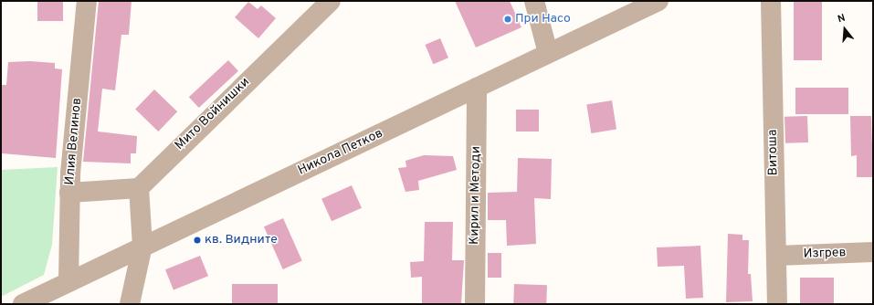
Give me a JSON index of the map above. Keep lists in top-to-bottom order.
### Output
{
  "streets": {
    "street": [
      "Мито Войнишки",
      "Илия Велинов",
      "Никола Петков",
      "Витоша",
      "Кирил и Методи",
      "Изгрев"
    ]
  },
  "crossings": [
    ["Илия Велинов", "Никола Петков"],
    ["Никола Петков", "Кирил и Методи"],
    ["Витоша", "Изгрев"]
  ],
  "places": ["При Насо", "кв. Видните"],
  "north": "top"
}
